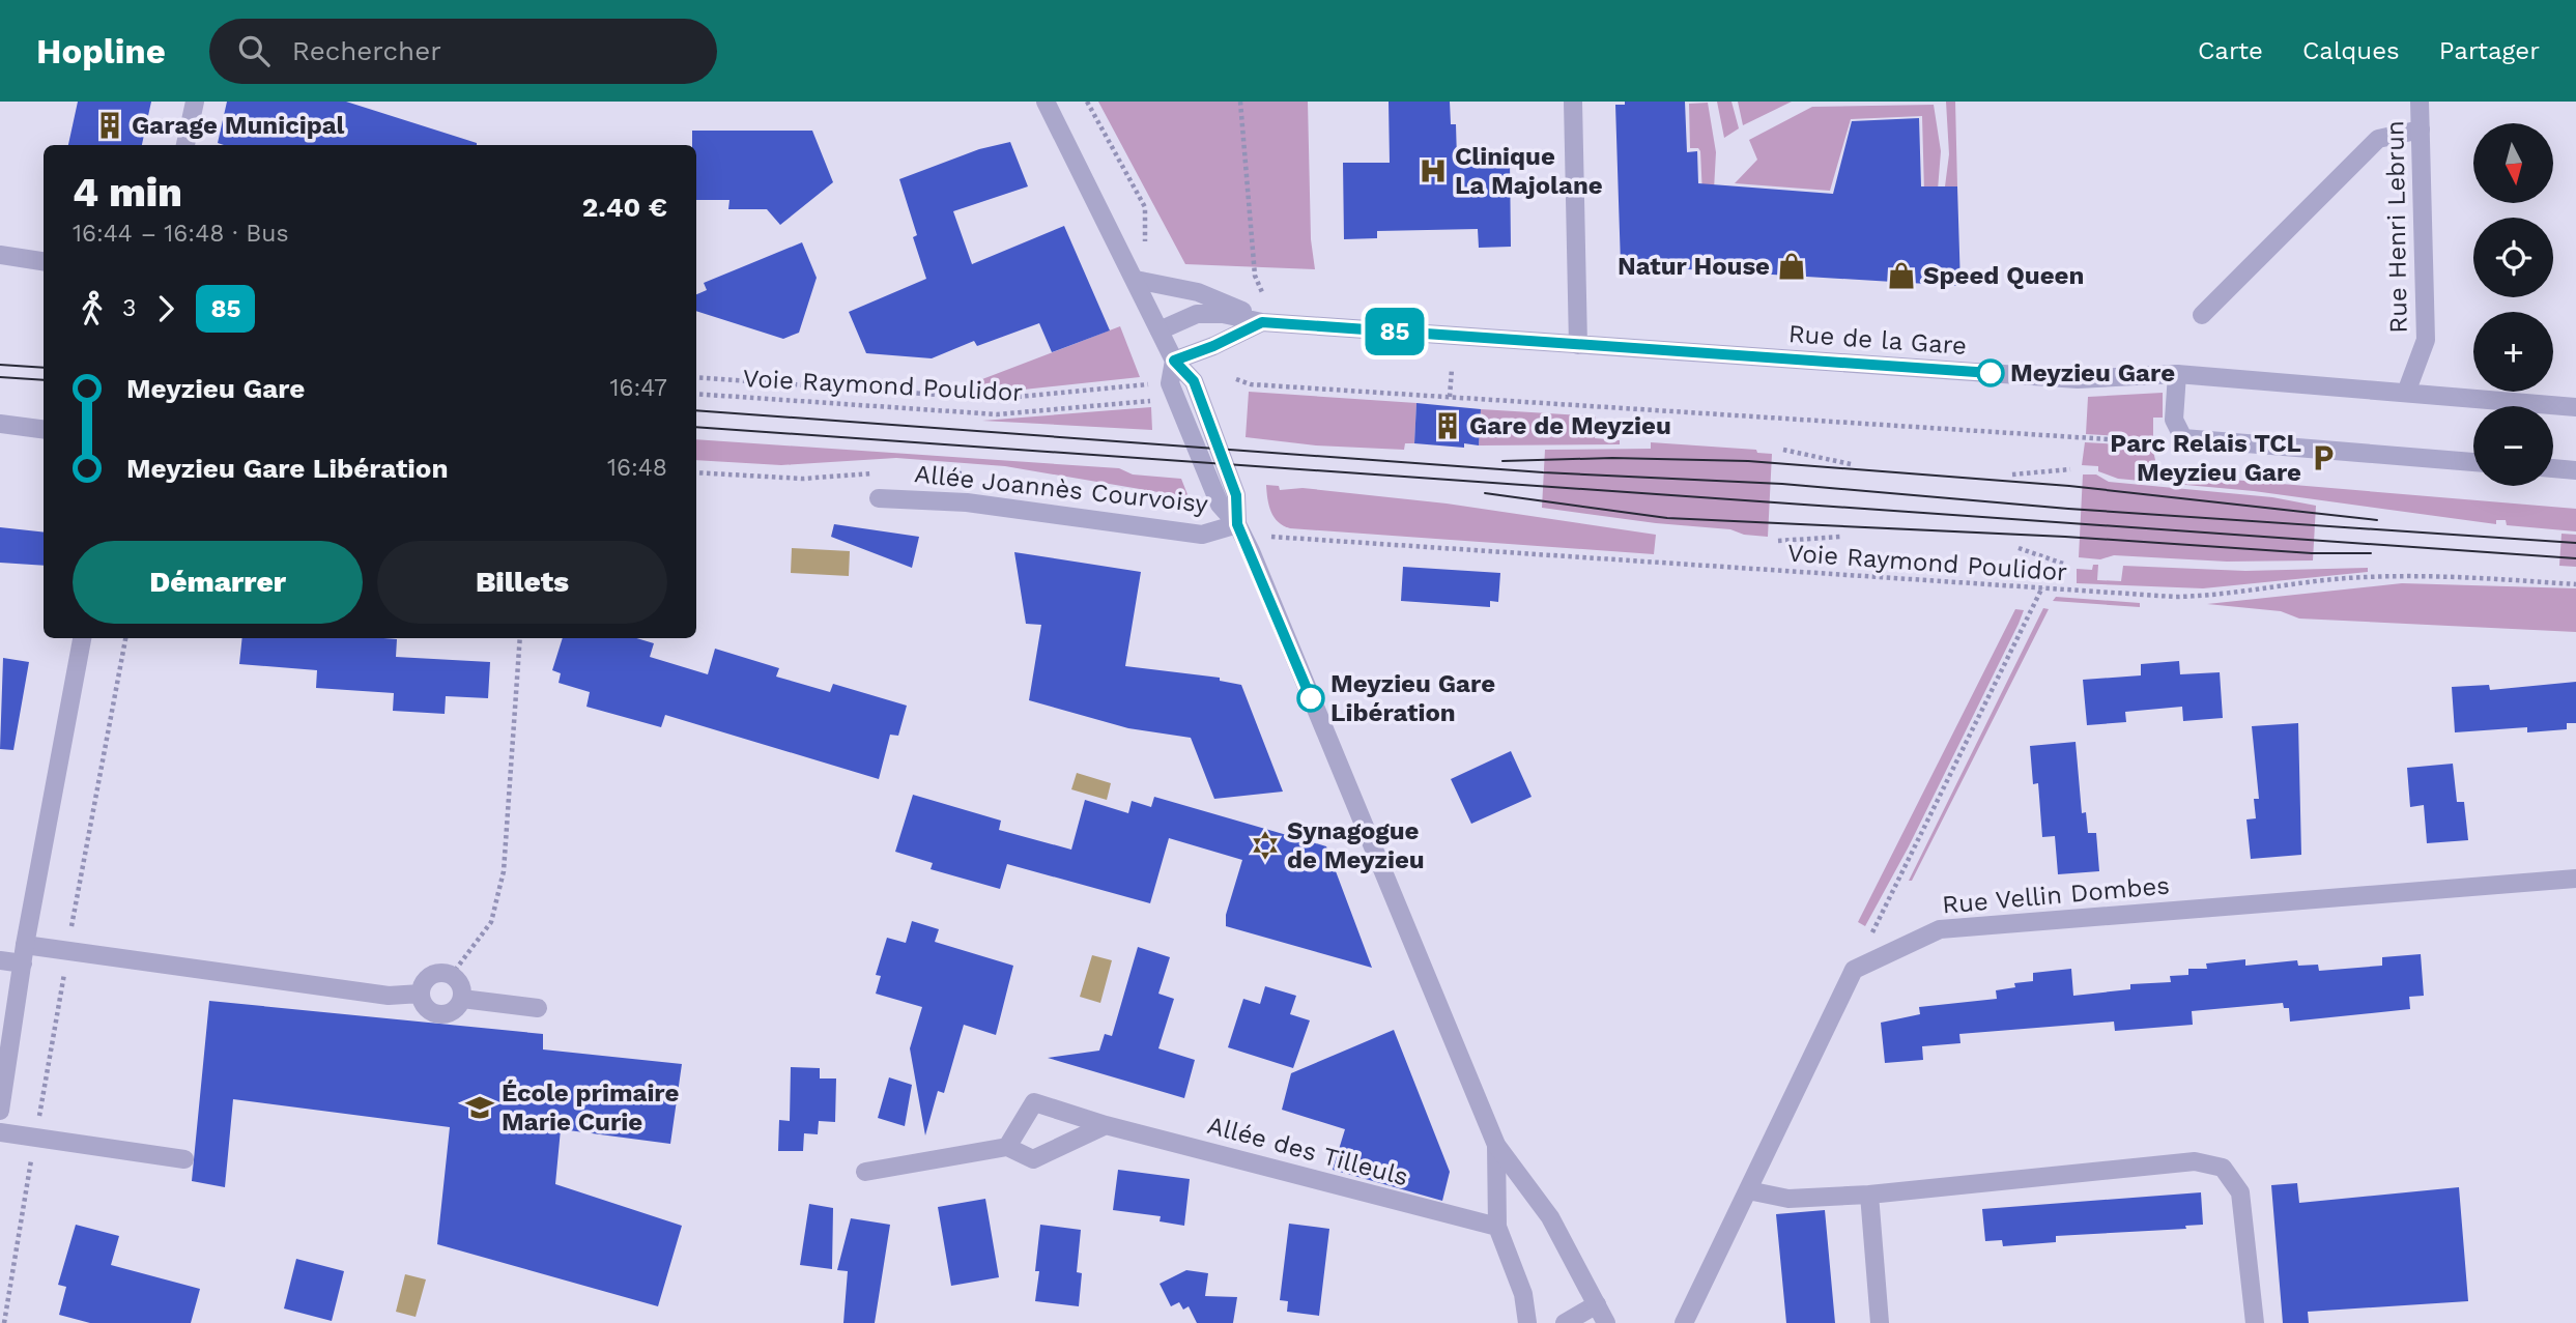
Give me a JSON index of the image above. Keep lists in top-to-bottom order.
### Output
{
  "streets": {
    "street": [
      "Rue Henri Lebrun",
      "Rue de la Gare",
      "Allée Joannès Courvoisy",
      "Rue Vellin Dombes",
      "Allée des Tilleuls"
    ],
    "path": ["Voie Raymond Poulidor"]
  },
  "crossings": [
    ["Rue Henri Lebrun", "Rue de la Gare"]
  ],
  "places": {
    "building": ["Garage Municipal", "Gare de Meyzieu"],
    "hospital": ["Clinique La Majolane"],
    "shop": ["Natur House", "Speed Queen"],
    "other": ["Meyzieu Gare", "Meyzieu Gare Libération"],
    "parking": ["Parc Relais TCL Meyzieu Gare"],
    "synagogue": ["Synagogue de Meyzieu"],
    "school or university": ["École primaire Marie Curie"]
  },
  "lines": ["bus line 85"],
  "north": "bottom",
  "page": {
    "header": "Hopline",
    "search": "Rechercher",
    "nav": ["Carte", "Calques", "Partager"],
    "on_map": "85",
    "map_buttons": ["+", "−"],
    "heading": ["4 min", "16:44 – 16:48 · Bus", "2.40 €"],
    "legs": ["3", "85"],
    "list": [
      {
        "name": "Meyzieu Gare",
        "value": "16:47"
      },
      {
        "name": "Meyzieu Gare Libération",
        "value": "16:48"
      }
    ],
    "buttons": ["Démarrer", "Billets"]
  }
}
